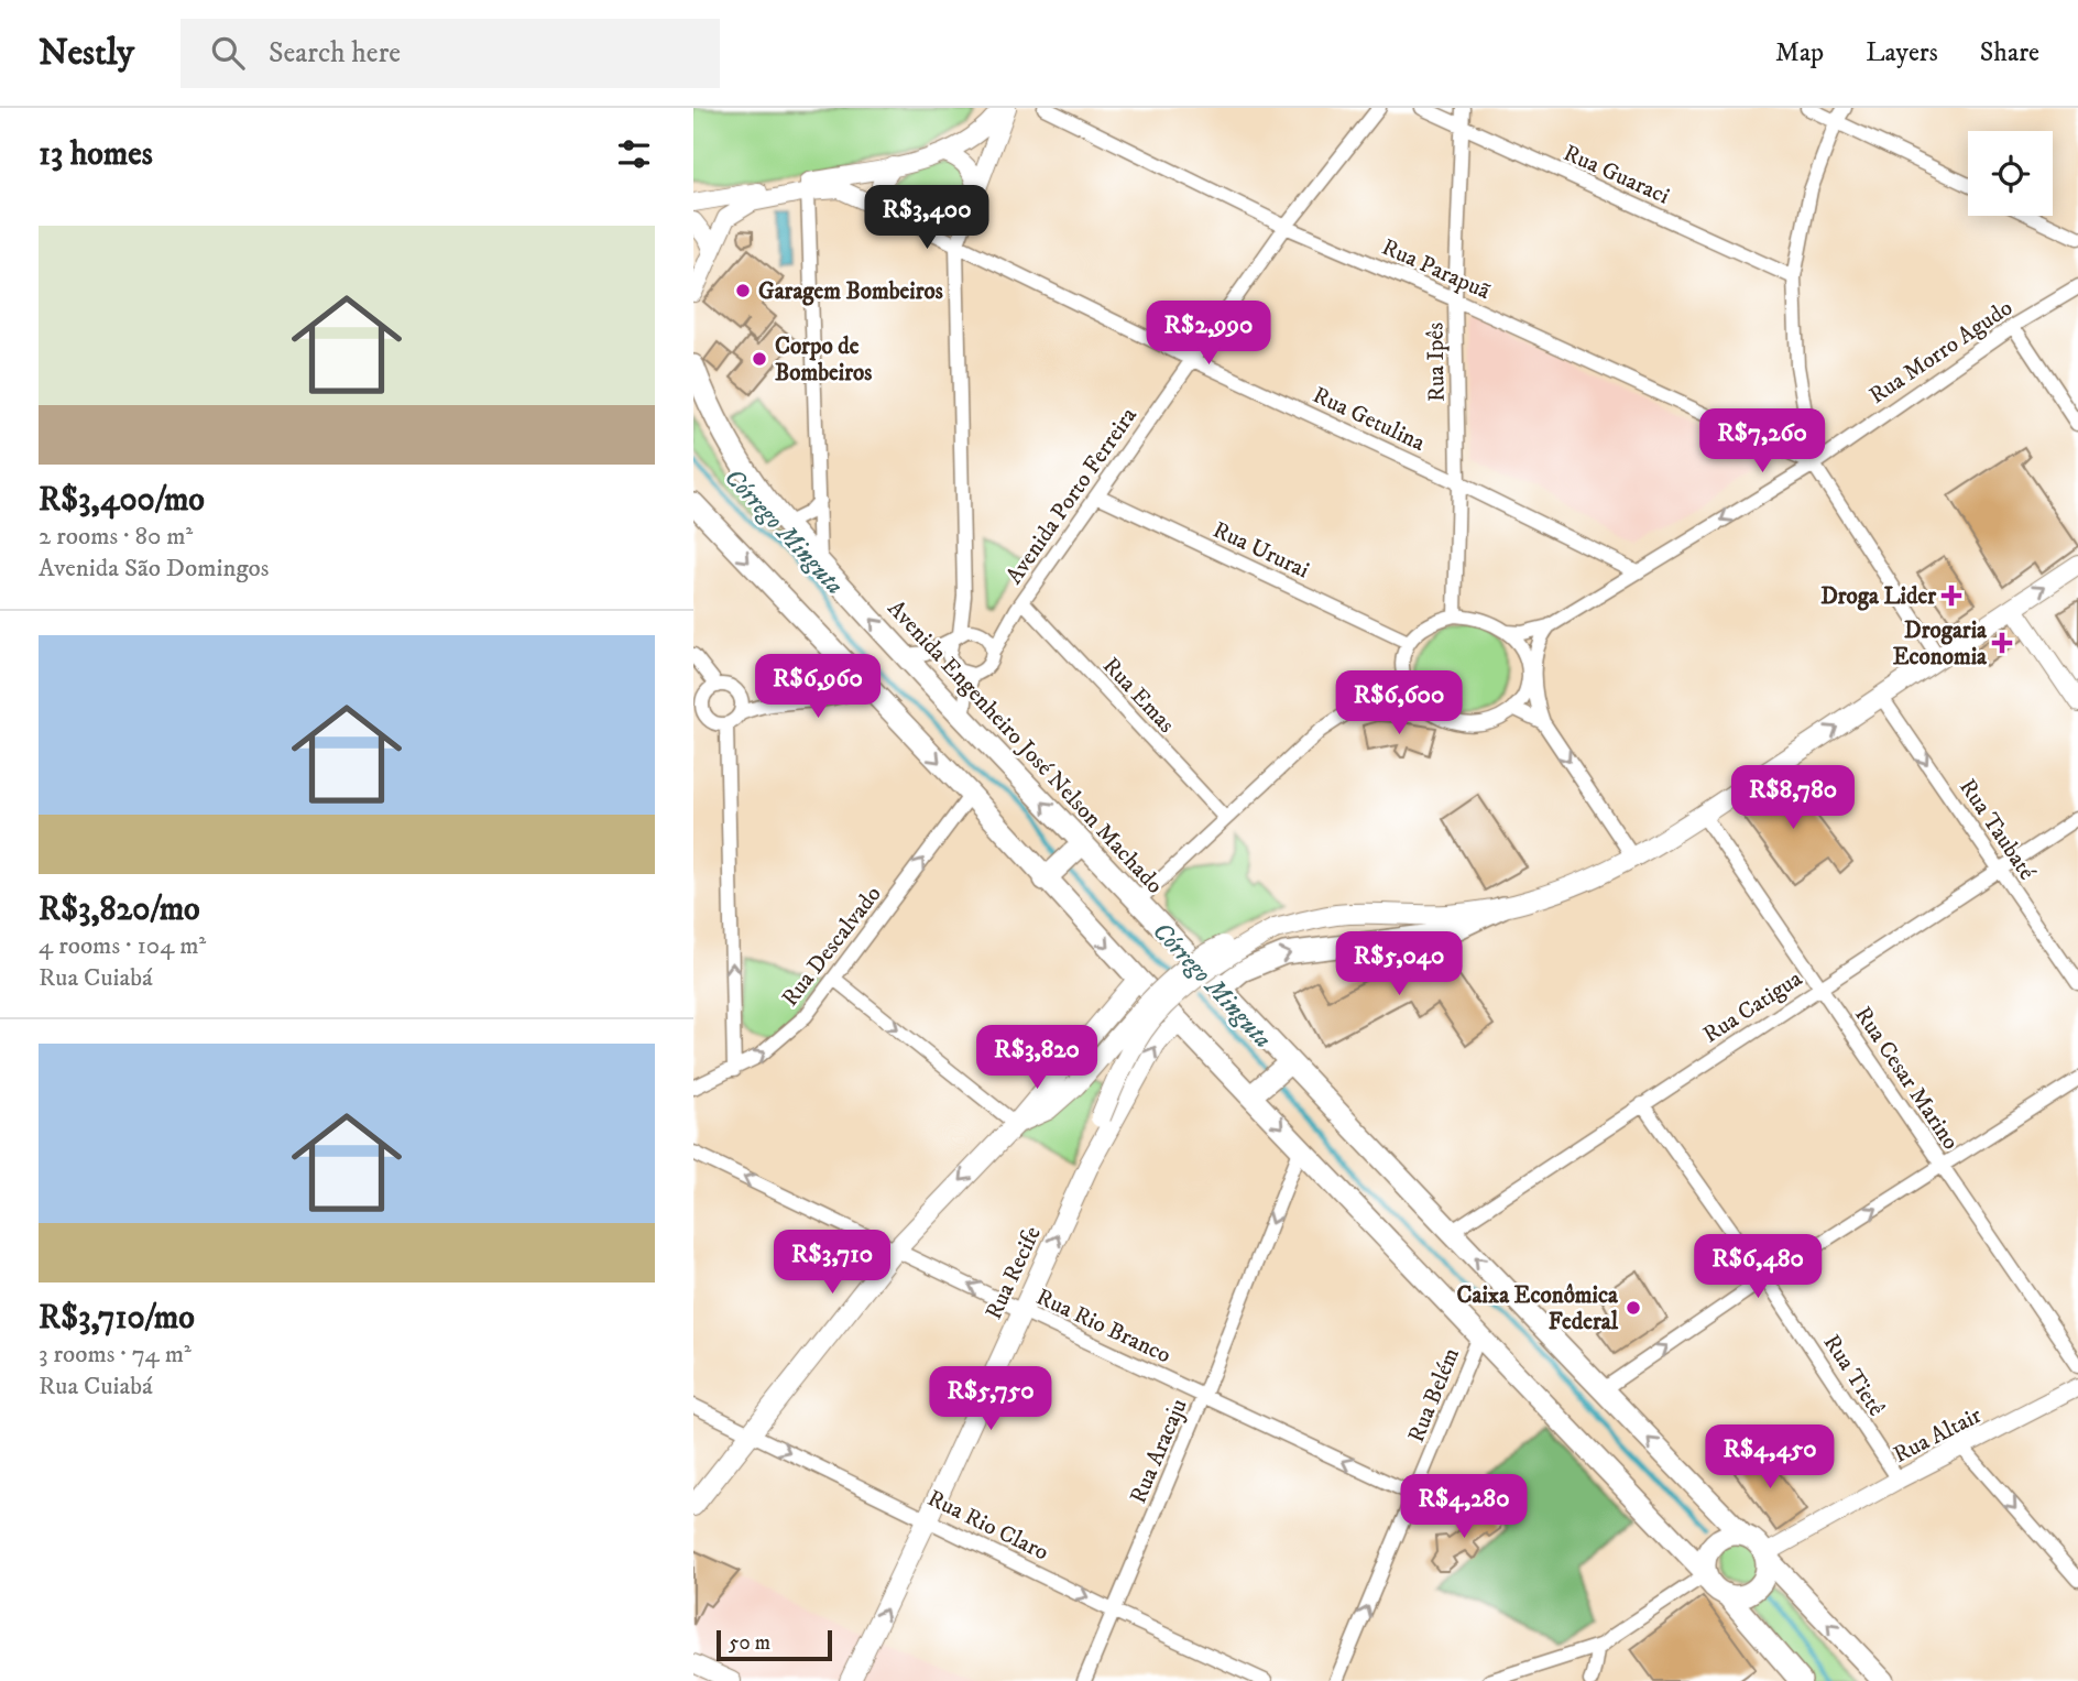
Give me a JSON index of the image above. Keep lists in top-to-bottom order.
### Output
{
  "streets": {
    "main road": ["Avenida Engenheiro José Nelson Machado", "Rua Recife"],
    "street": [
      "Rua Guaraci",
      "Rua Parapuã",
      "Rua Morro Agudo",
      "Rua Ipês",
      "Rua Getulina",
      "Avenida Porto Ferreira",
      "Rua Ururai",
      "Rua Emas",
      "Rua Taubaté",
      "Rua Descalvado",
      "Rua Catigua",
      "Rua Cesar Marino",
      "Rua Rio Branco",
      "Rua Tietê",
      "Rua Belém",
      "Rua Altair",
      "Rua Aracaju",
      "Rua Rio Claro"
    ]
  },
  "crossings": [
    ["Rua Guaraci", "Rua Ipês"],
    ["Rua Parapuã", "Rua Morro Agudo"],
    ["Rua Parapuã", "Rua Ipês"],
    ["Rua Parapuã", "Avenida Porto Ferreira"],
    ["Rua Morro Agudo", "Rua Ipês"],
    ["Rua Morro Agudo", "Rua Getulina"],
    ["Rua Morro Agudo", "Rua Ururai"],
    ["Rua Ipês", "Rua Getulina"],
    ["Rua Ipês", "Rua Ururai"],
    ["Rua Getulina", "Avenida Porto Ferreira"],
    ["Avenida Porto Ferreira", "Rua Ururai"],
    ["Avenida Porto Ferreira", "Rua Emas"],
    ["Avenida Porto Ferreira", "Avenida Engenheiro José Nelson Machado"],
    ["Avenida Engenheiro José Nelson Machado", "Rua Descalvado"],
    ["Avenida Engenheiro José Nelson Machado", "Rua Catigua"],
    ["Avenida Engenheiro José Nelson Machado", "Rua Recife"],
    ["Avenida Engenheiro José Nelson Machado", "Rua Belém"],
    ["Avenida Engenheiro José Nelson Machado", "Rua Altair"],
    ["Avenida Engenheiro José Nelson Machado", "Rua Aracaju"],
    ["Rua Taubaté", "Rua Catigua"],
    ["Rua Catigua", "Rua Cesar Marino"],
    ["Rua Catigua", "Rua Tietê"],
    ["Rua Recife", "Rua Rio Branco"],
    ["Rua Recife", "Rua Rio Claro"],
    ["Rua Rio Branco", "Rua Belém"],
    ["Rua Rio Branco", "Rua Aracaju"],
    ["Rua Tietê", "Rua Altair"],
    ["Rua Aracaju", "Rua Rio Claro"]
  ],
  "one_way": [
    "Rua Taubaté",
    "Rua Descalvado",
    "Rua Rio Branco",
    "Rua Belém",
    "Rua Aracaju",
    "Rua Rio Claro"
  ],
  "water": ["Córrego Minguta"],
  "places": {
    "other": ["Garagem Bombeiros", "Corpo de Bombeiros", "Caixa Econômica Federal"],
    "health": ["Droga Lider", "Drogaria Economia"]
  },
  "scale_bar": "50 m",
  "page": {
    "header": "Nestly",
    "search": "Search here",
    "nav": ["Map", "Layers", "Share"],
    "heading": "13 homes",
    "price": [
      "R$3,400",
      "R$2,990",
      "R$7,260",
      "R$6,960",
      "R$6,600",
      "R$8,780",
      "R$5,040",
      "R$3,820",
      "R$3,710",
      "R$6,480",
      "R$5,750",
      "R$4,450",
      "R$4,280"
    ],
    "list": [
      {
        "name": "R$3,400/mo",
        "note": "2 rooms · 80 m² · Avenida São Domingos"
      },
      {
        "name": "R$3,820/mo",
        "note": "4 rooms · 104 m² · Rua Cuiabá"
      },
      {
        "name": "R$3,710/mo",
        "note": "3 rooms · 74 m² · Rua Cuiabá"
      }
    ],
    "scale": "50 m"
  }
}
